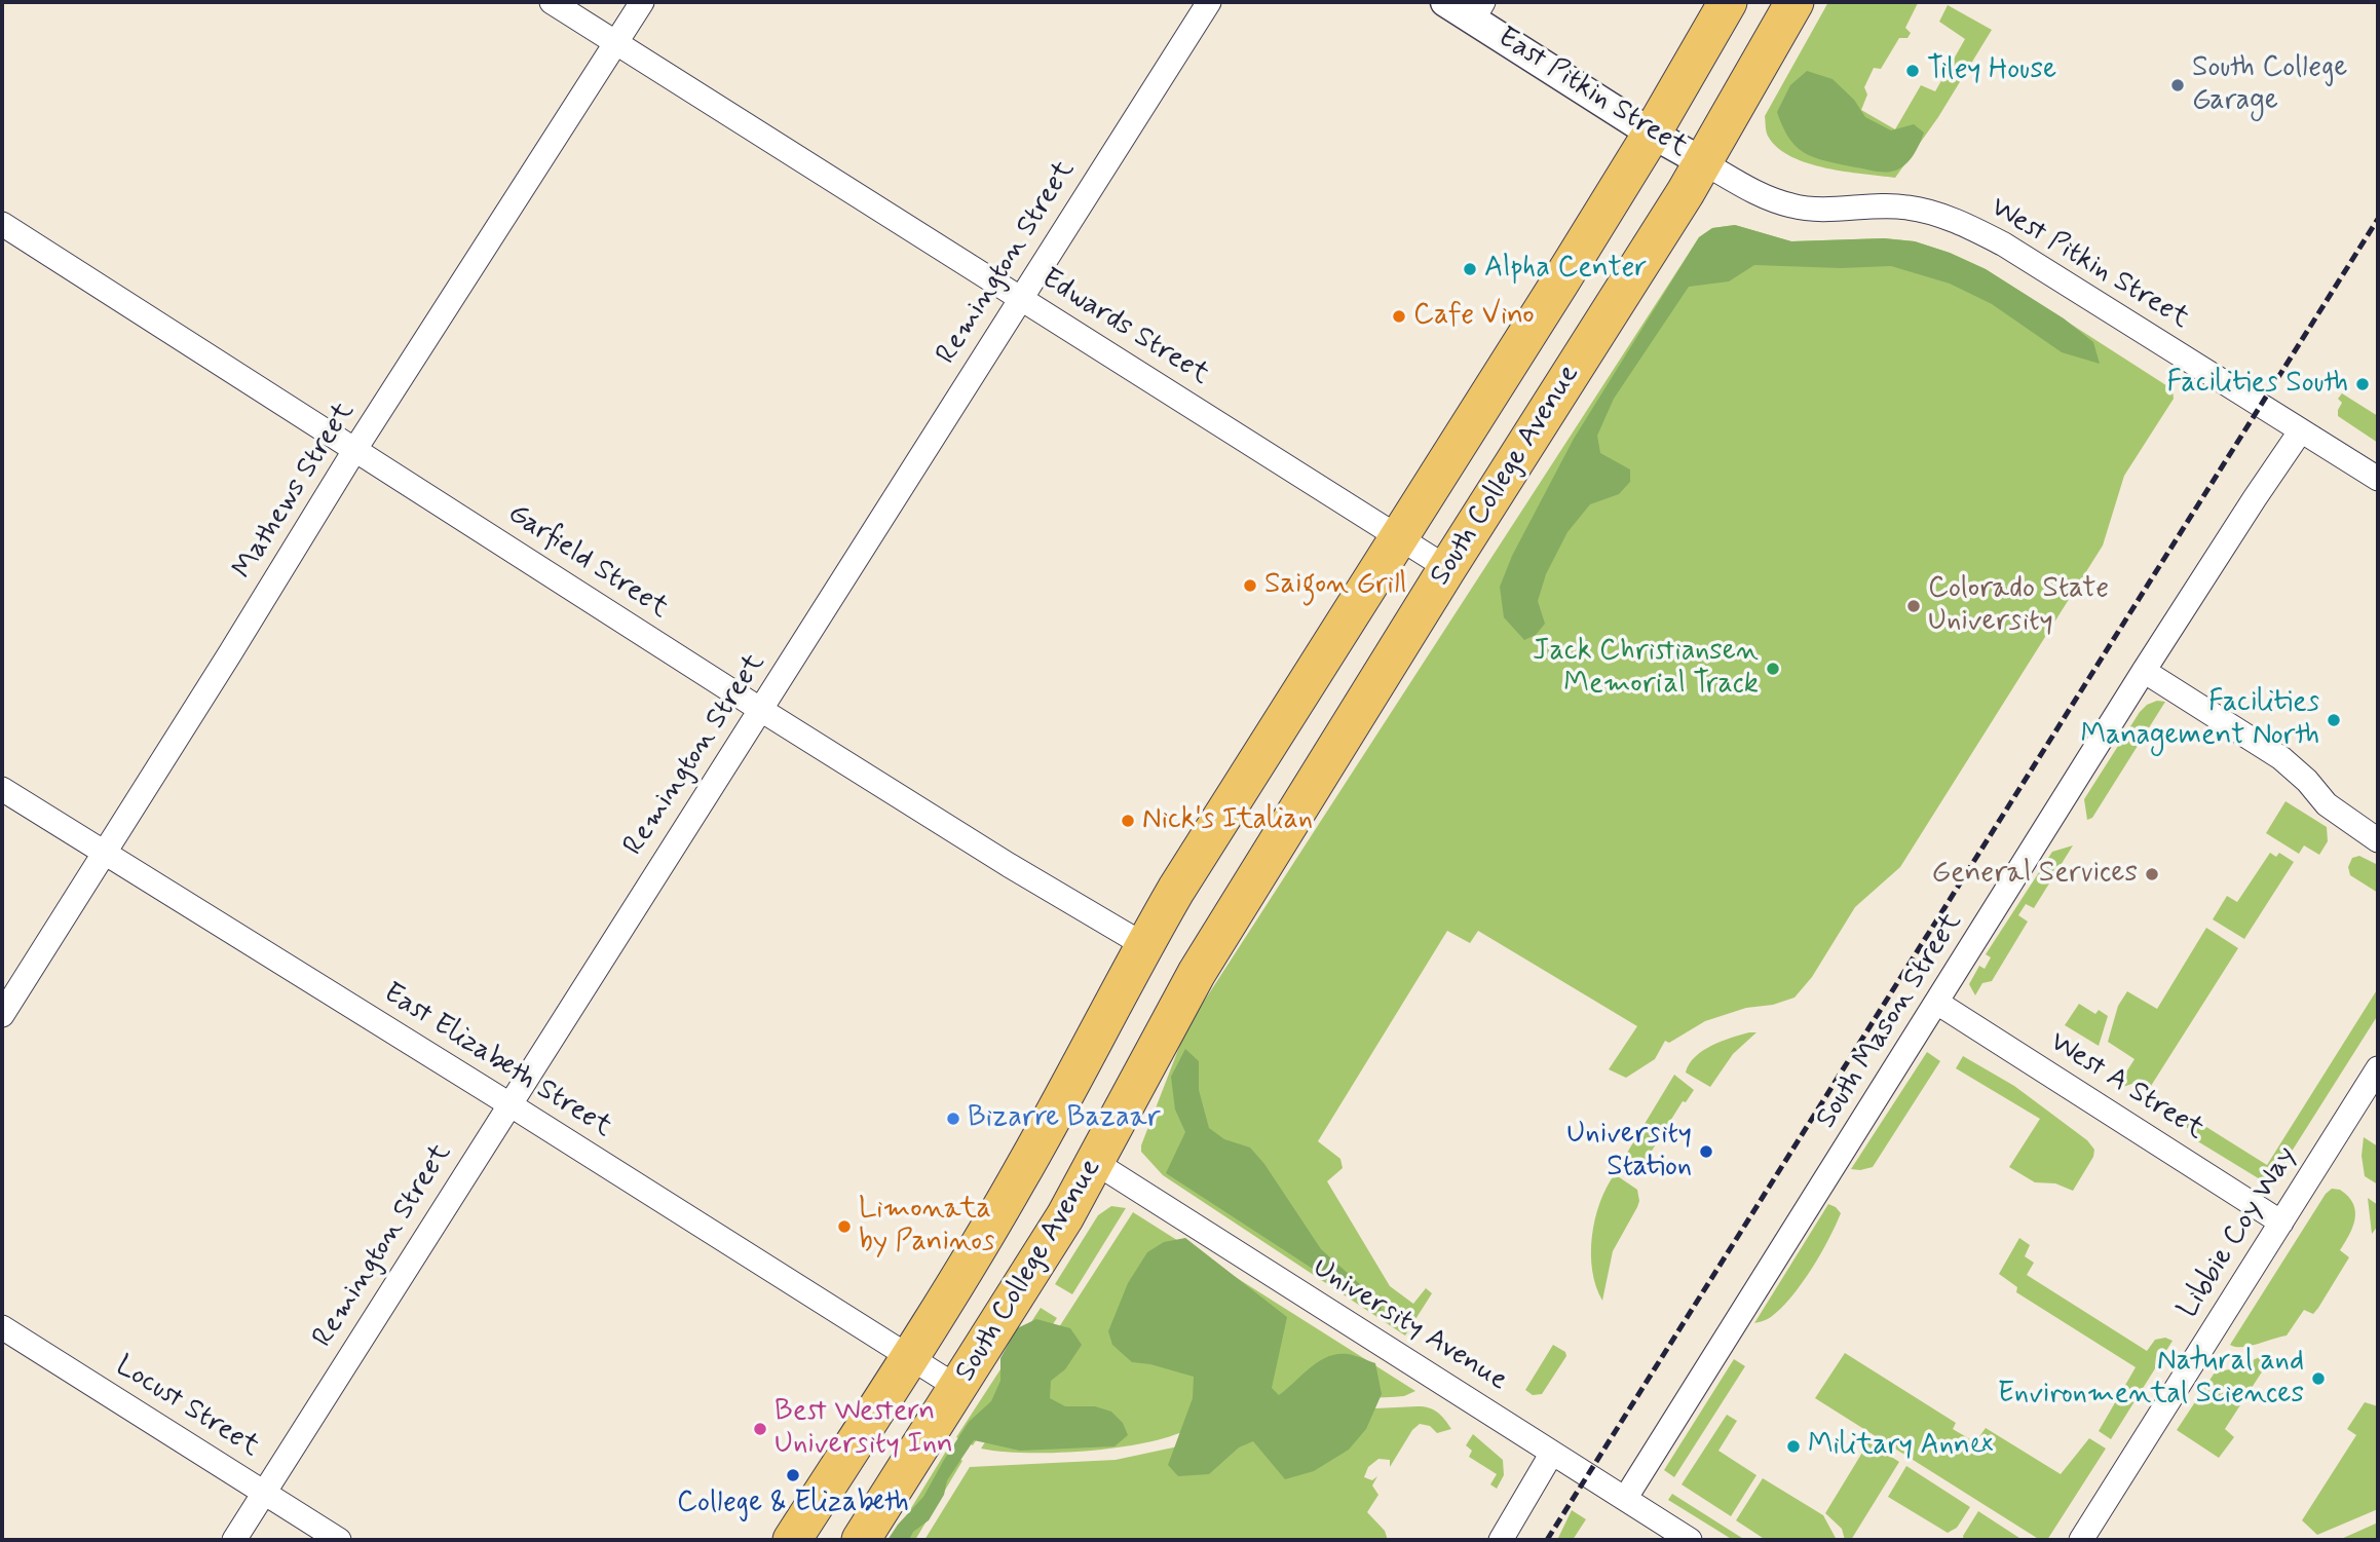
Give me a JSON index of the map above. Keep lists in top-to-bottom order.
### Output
{
  "streets": {
    "highway": ["South College Avenue"],
    "street": [
      "East Pitkin Street",
      "Remington Street",
      "West Pitkin Street",
      "Edwards Street",
      "Mathews Street",
      "Garfield Street",
      "South Mason Street",
      "East Elizabeth Street",
      "West A Street",
      "Libbie Coy Way",
      "University Avenue",
      "Locust Street"
    ]
  },
  "crossings": [
    ["East Pitkin Street", "West Pitkin Street"],
    ["East Pitkin Street", "South College Avenue"],
    ["Remington Street", "Edwards Street"],
    ["Remington Street", "Garfield Street"],
    ["Remington Street", "East Elizabeth Street"],
    ["Remington Street", "Locust Street"],
    ["West Pitkin Street", "South College Avenue"],
    ["West Pitkin Street", "South Mason Street"],
    ["Edwards Street", "South College Avenue"],
    ["Edwards Street", "Mathews Street"],
    ["South College Avenue", "Garfield Street"],
    ["South College Avenue", "East Elizabeth Street"],
    ["South College Avenue", "University Avenue"],
    ["Mathews Street", "Garfield Street"],
    ["Mathews Street", "East Elizabeth Street"],
    ["South Mason Street", "West A Street"],
    ["South Mason Street", "University Avenue"],
    ["West A Street", "Libbie Coy Way"]
  ],
  "places": [
    "Tiley House",
    "South College Garage",
    "Alpha Center",
    "Cafe Vino",
    "Facilities South",
    "Saigon Grill",
    "Colorado State University",
    "Jack Christiansen Memorial Track",
    "Facilities Management North",
    "Nick's Italian",
    "General Services",
    "Bizarre Bazaar",
    "University Station",
    "Limonata by Paninos",
    "Natural and Environmental Sciences",
    "Best Western University Inn",
    "Military Annex",
    "College & Elizabeth"
  ]
}
